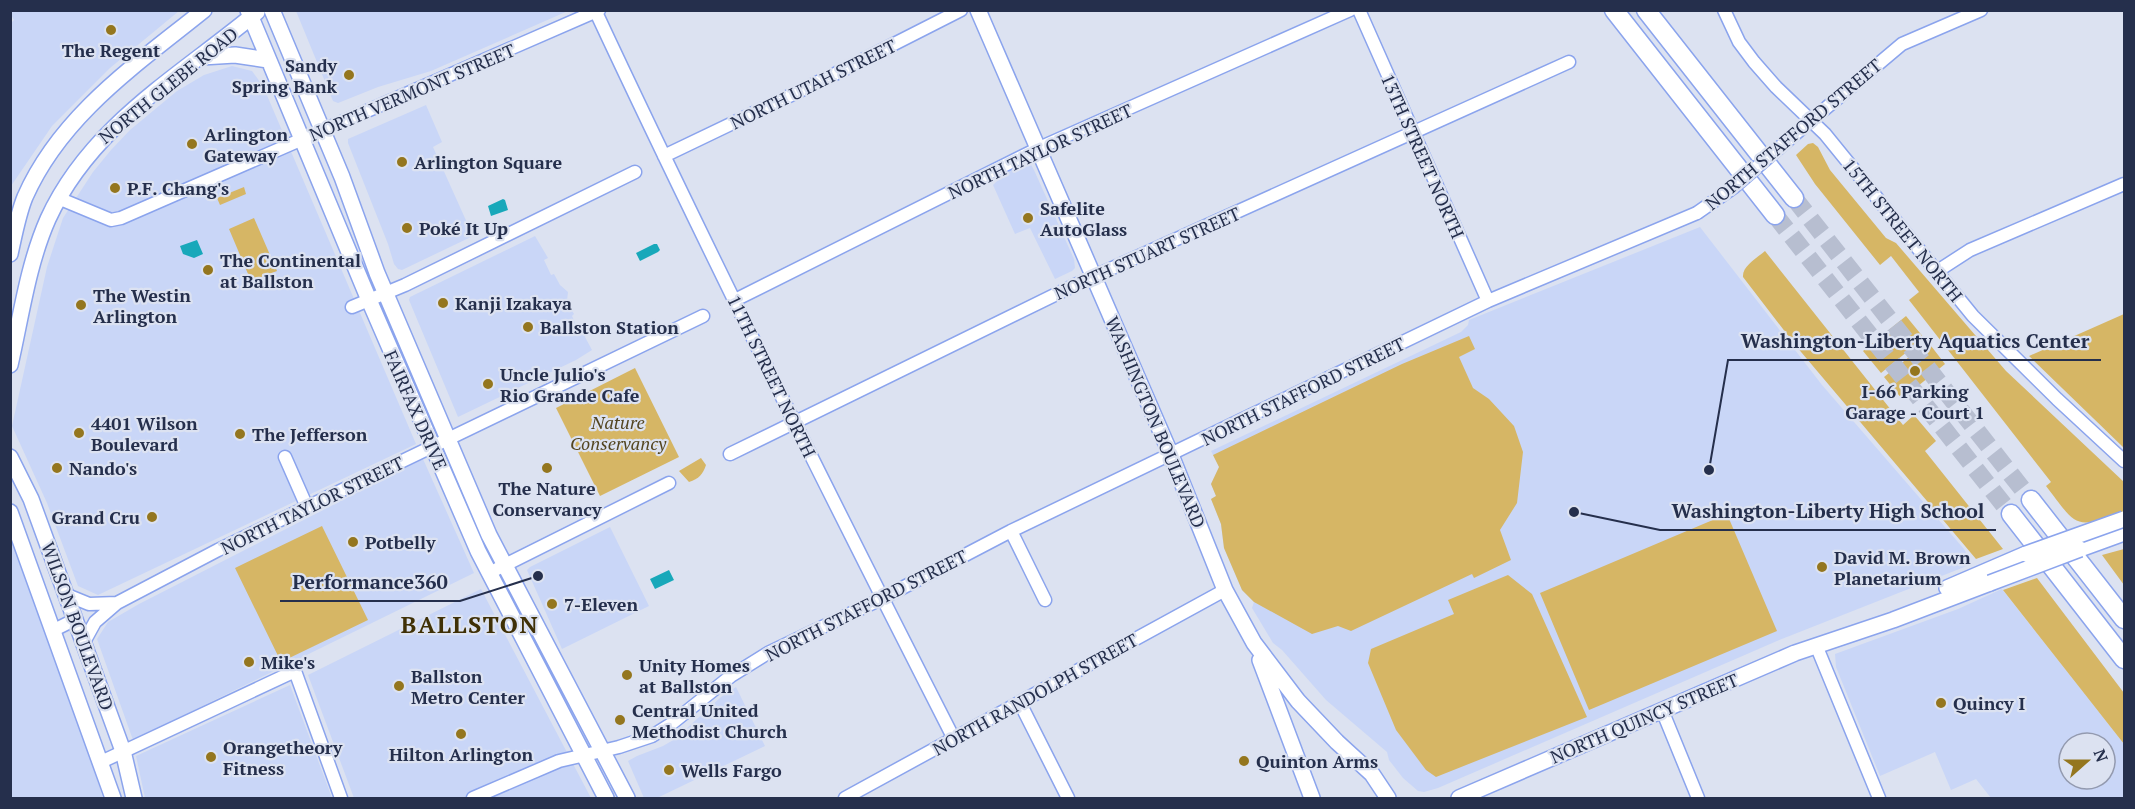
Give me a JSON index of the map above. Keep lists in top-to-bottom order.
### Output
{
  "streets": {
    "main road": [
      "NORTH GLEBE ROAD",
      "FAIRFAX DRIVE",
      "WASHINGTON BOULEVARD",
      "WILSON BOULEVARD",
      "NORTH QUINCY STREET"
    ],
    "street": [
      "NORTH UTAH STREET",
      "NORTH VERMONT STREET",
      "NORTH STAFFORD STREET",
      "NORTH TAYLOR STREET",
      "13TH STREET NORTH",
      "15TH STREET NORTH",
      "NORTH STUART STREET",
      "11TH STREET NORTH",
      "NORTH RANDOLPH STREET"
    ]
  },
  "crossings": [
    ["NORTH UTAH STREET", "11TH STREET NORTH"],
    ["NORTH GLEBE ROAD", "NORTH VERMONT STREET"],
    ["NORTH GLEBE ROAD", "FAIRFAX DRIVE"],
    ["NORTH VERMONT STREET", "11TH STREET NORTH"],
    ["NORTH VERMONT STREET", "FAIRFAX DRIVE"],
    ["NORTH STAFFORD STREET", "13TH STREET NORTH"],
    ["NORTH STAFFORD STREET", "15TH STREET NORTH"],
    ["NORTH STAFFORD STREET", "11TH STREET NORTH"],
    ["NORTH STAFFORD STREET", "FAIRFAX DRIVE"],
    ["NORTH STAFFORD STREET", "WASHINGTON BOULEVARD"],
    ["NORTH TAYLOR STREET", "11TH STREET NORTH"],
    ["NORTH TAYLOR STREET", "FAIRFAX DRIVE"],
    ["NORTH TAYLOR STREET", "WASHINGTON BOULEVARD"],
    ["NORTH TAYLOR STREET", "WILSON BOULEVARD"],
    ["13TH STREET NORTH", "NORTH STUART STREET"],
    ["NORTH STUART STREET", "11TH STREET NORTH"],
    ["NORTH STUART STREET", "WASHINGTON BOULEVARD"],
    ["11TH STREET NORTH", "NORTH RANDOLPH STREET"],
    ["WASHINGTON BOULEVARD", "NORTH RANDOLPH STREET"]
  ],
  "districts": ["BALLSTON"],
  "parks": ["Nature Conservancy"],
  "places": [
    "The Regent",
    "Sandy Spring Bank",
    "Arlington Gateway",
    "Arlington Square",
    "P.F. Chang's",
    "Safelite AutoGlass",
    "Poké It Up",
    "The Continental at Ballston",
    "Kanji Izakaya",
    "The Westin Arlington",
    "Ballston Station",
    "I-66 Parking Garage - Court 1",
    "Uncle Julio's Rio Grande Cafe",
    "4401 Wilson Boulevard",
    "The Jefferson",
    "Nando's",
    "The Nature Conservancy",
    "Washington-Liberty Aquatics Center",
    "Washington-Liberty High School",
    "Grand Cru",
    "Potbelly",
    "David M. Brown Planetarium",
    "Performance360",
    "7-Eleven",
    "Mike's",
    "Unity Homes at Ballston",
    "Ballston Metro Center",
    "Quincy I",
    "Central United Methodist Church",
    "Hilton Arlington",
    "Orangetheory Fitness",
    "Quinton Arms",
    "Wells Fargo"
  ],
  "north": "right"
}
